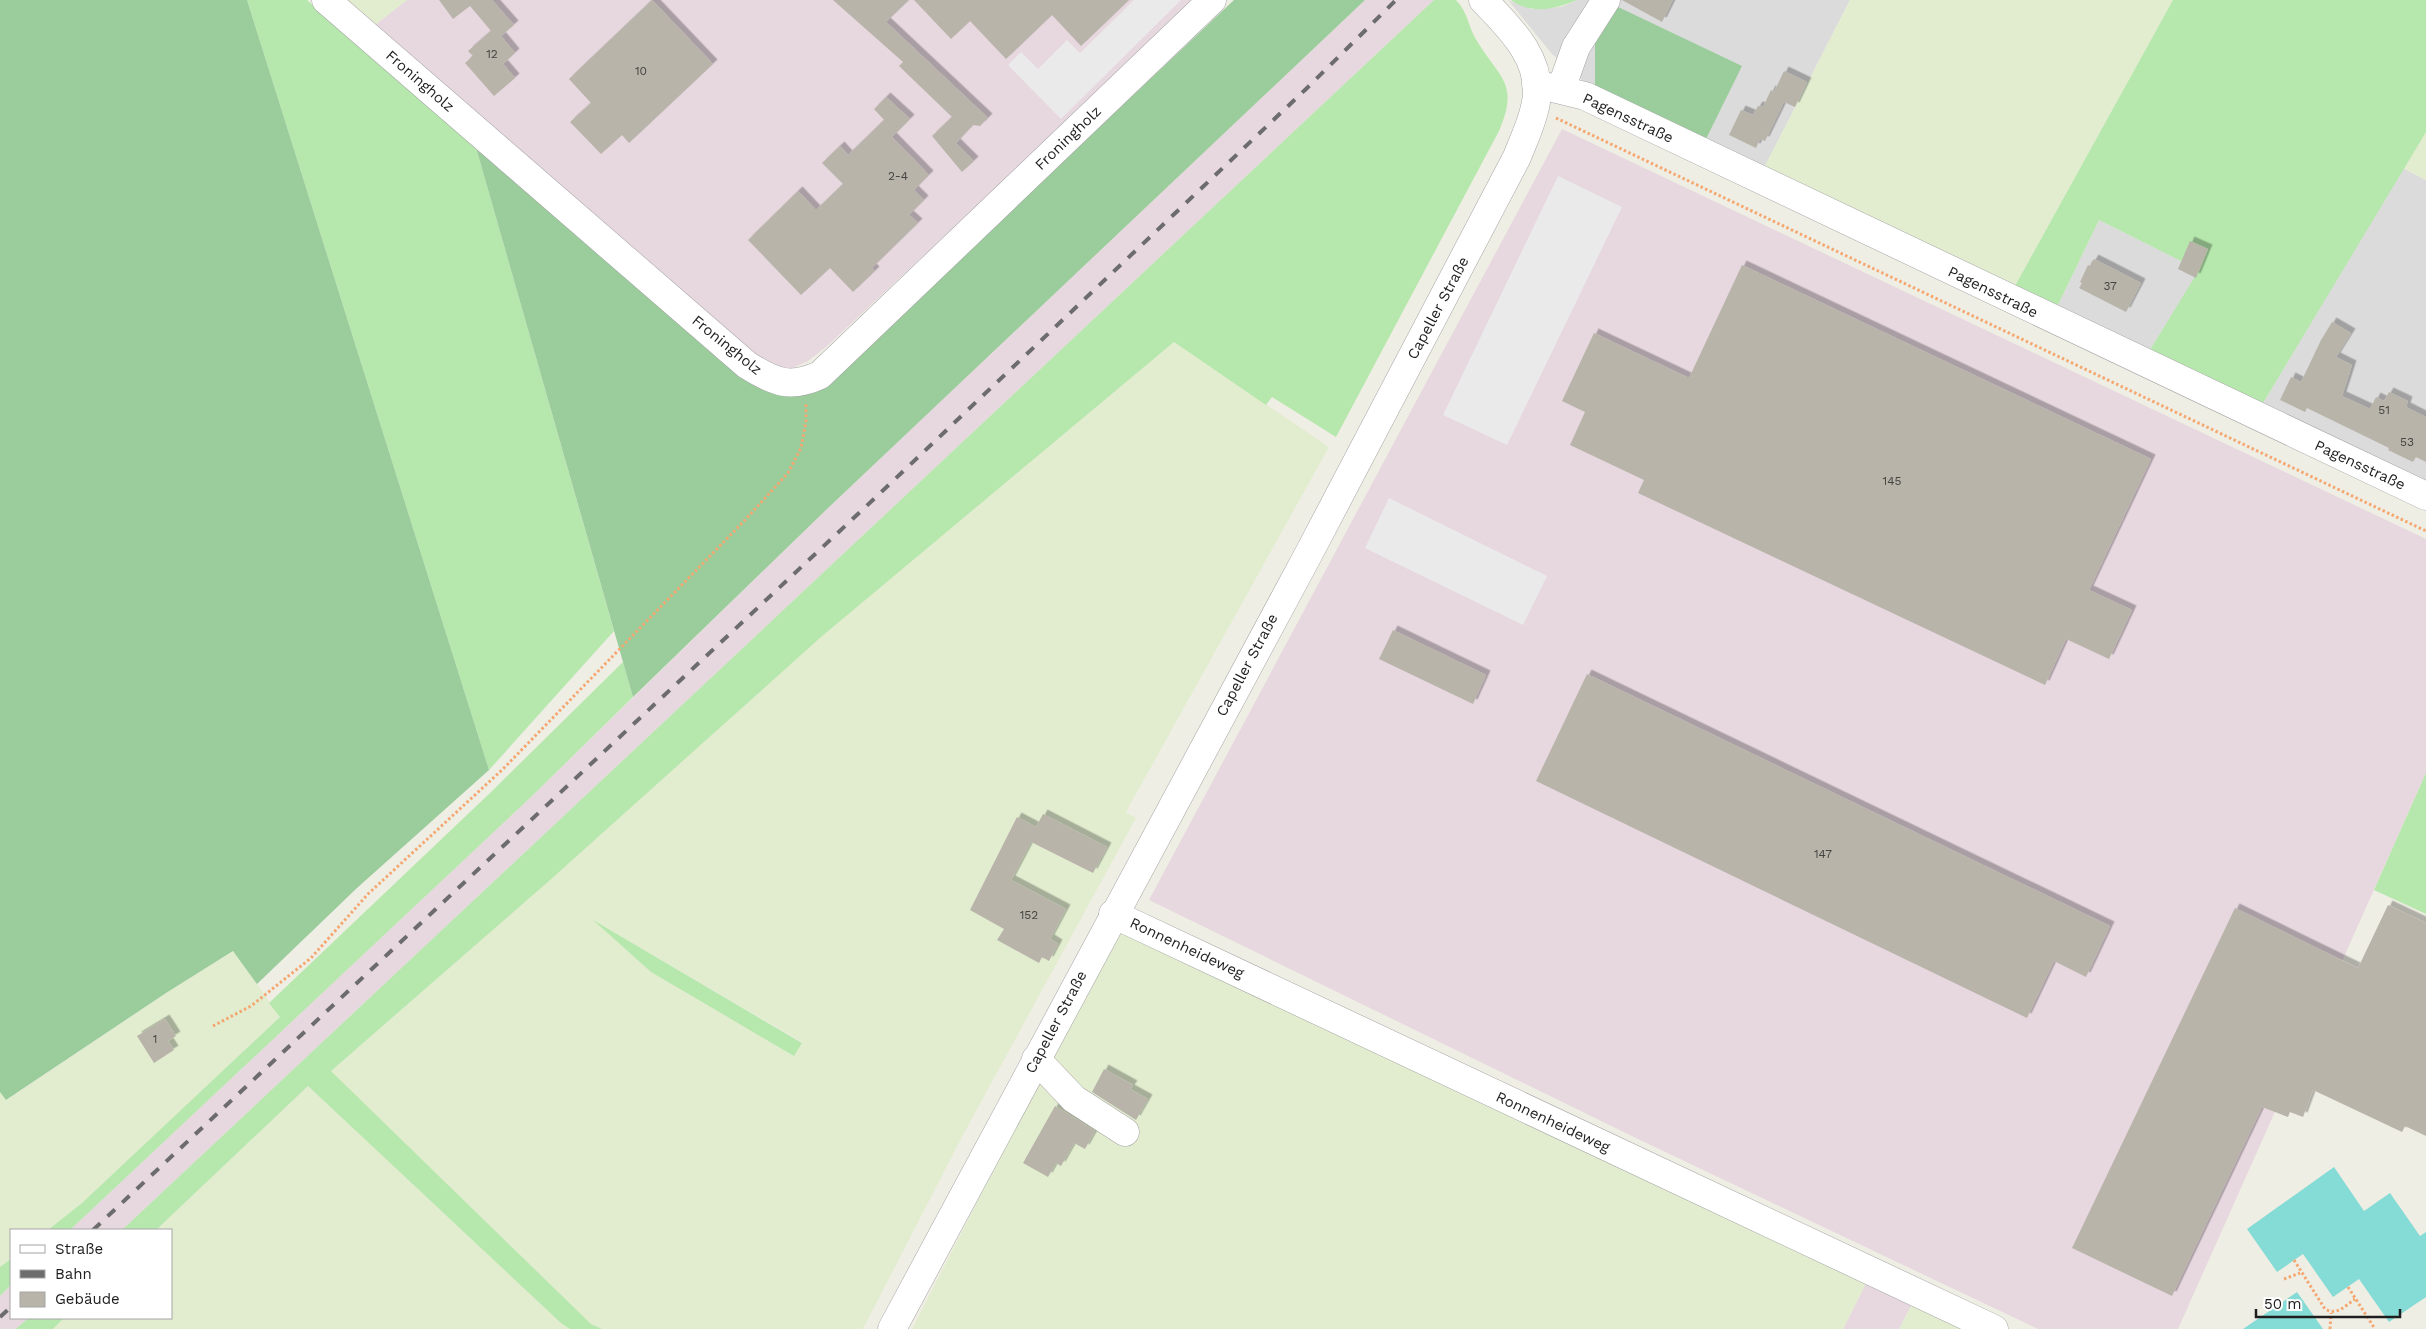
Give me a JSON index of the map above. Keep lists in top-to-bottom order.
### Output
{
  "streets": {
    "street": [
      "Froningholz",
      "Pagensstraße",
      "Capeller Straße",
      "Ronnenheideweg"
    ]
  },
  "crossings": [
    ["Pagensstraße", "Capeller Straße"],
    ["Capeller Straße", "Ronnenheideweg"]
  ],
  "house_numbers": [
    "12",
    "10",
    "2-4",
    "37",
    "51",
    "53",
    "145",
    "147",
    "152",
    "1"
  ],
  "legend": ["Straße", "Bahn", "Gebäude"],
  "scale_bar": "50 m"
}
